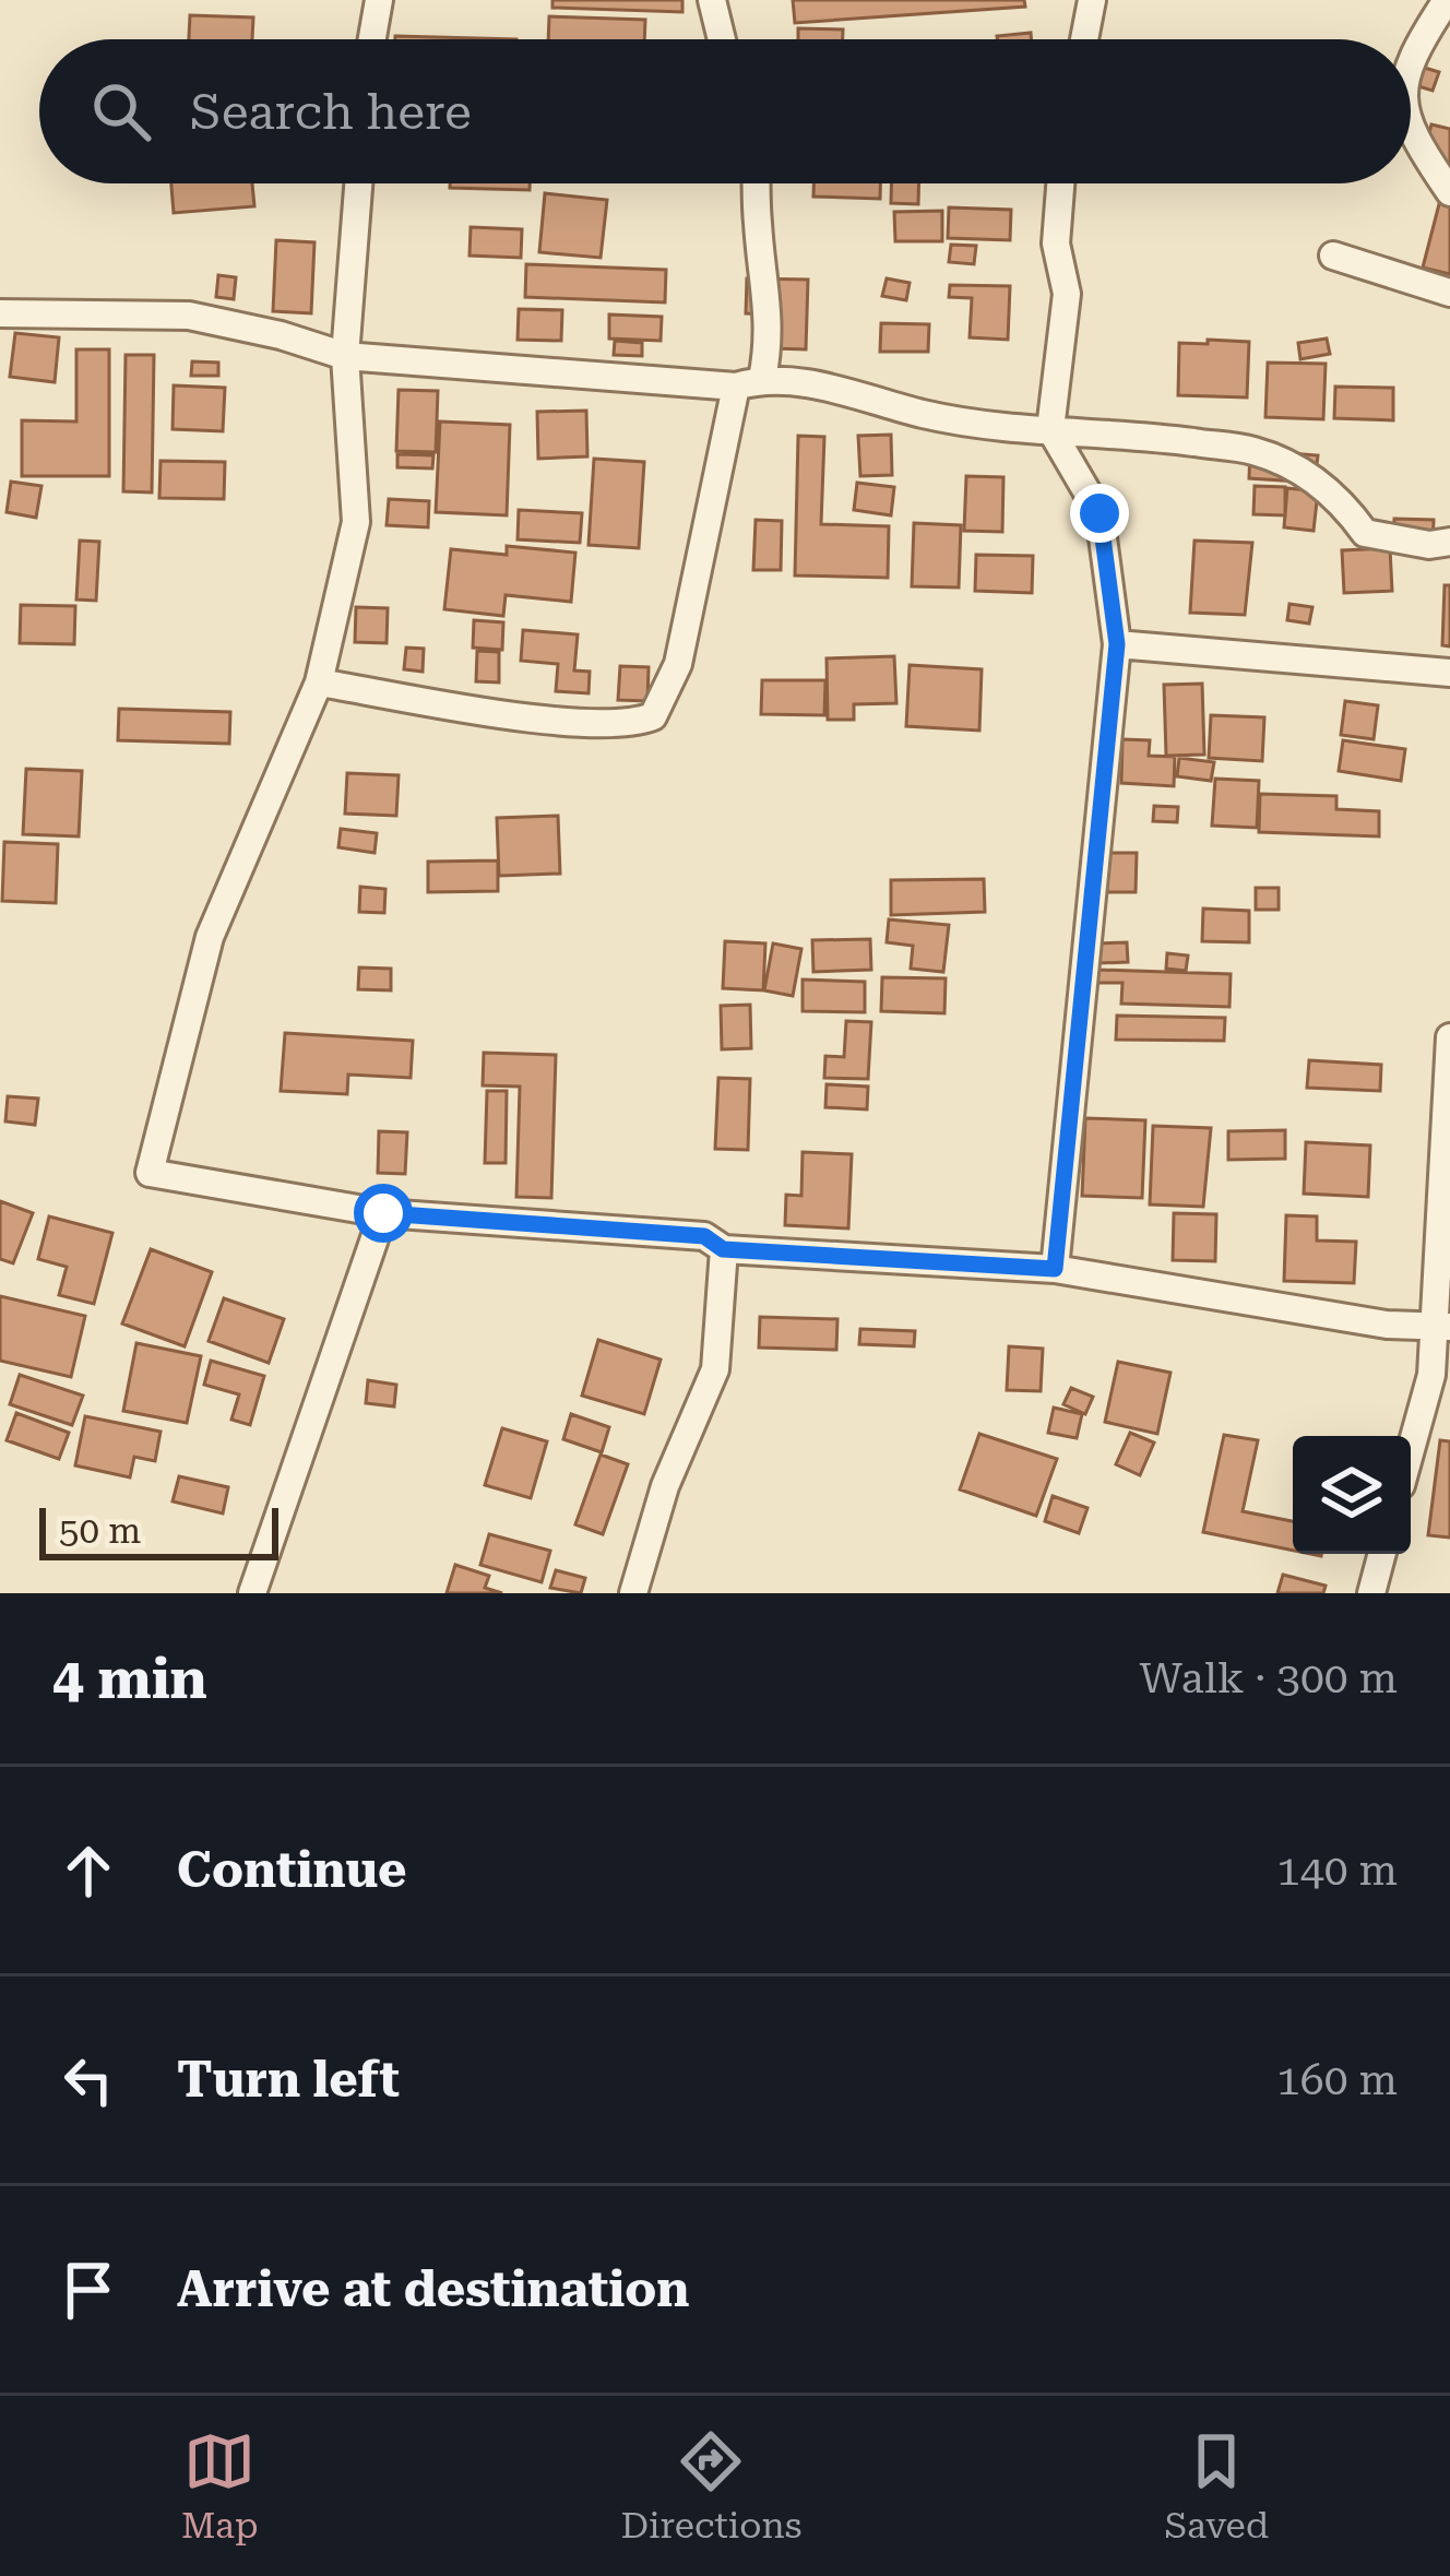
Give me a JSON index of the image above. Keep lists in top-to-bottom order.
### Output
{
  "scale_bar": "50 m",
  "page": {
    "search": "Search here",
    "scale": "50 m",
    "heading": ["4 min", "Walk · 300 m"],
    "list": [
      ["Continue", "140 m"],
      ["Turn left", "160 m"],
      "Arrive at destination"
    ],
    "nav": ["Map", "Directions", "Saved"]
  }
}
